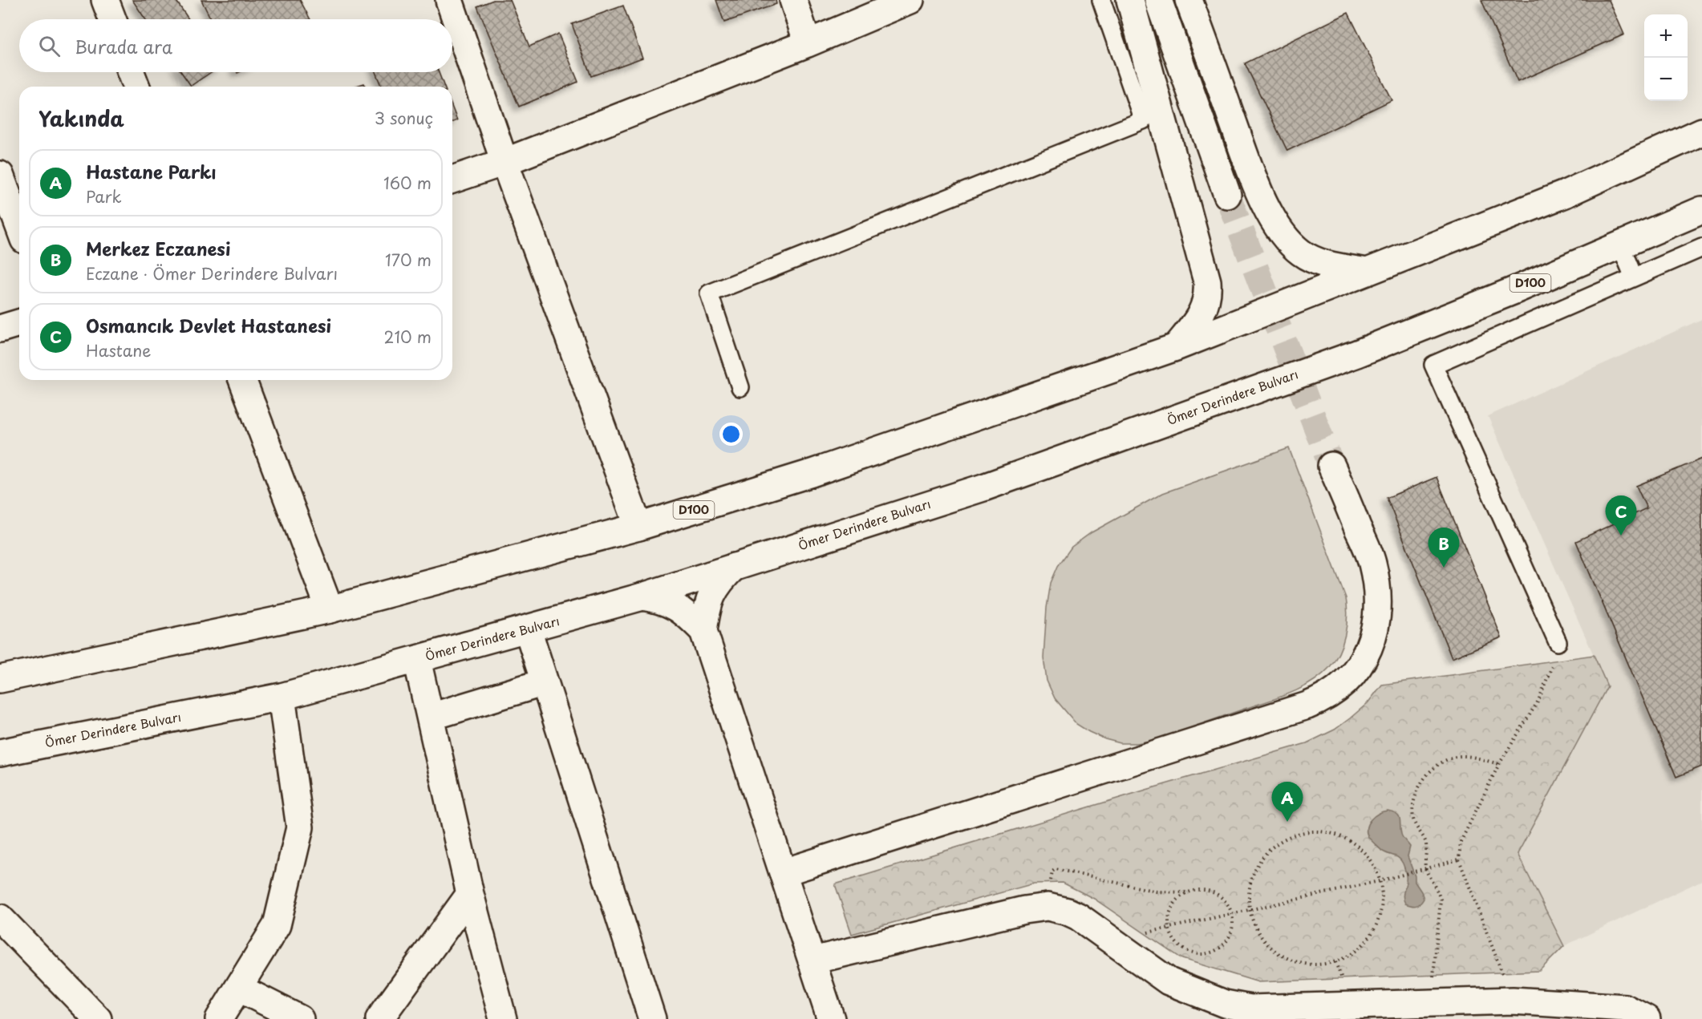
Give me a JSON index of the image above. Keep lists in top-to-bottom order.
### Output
{
  "streets": {
    "main road": ["D100", "Ömer Derindere Bulvarı"]
  },
  "page": {
    "map_buttons": ["+", "−"],
    "search": "Burada ara",
    "heading": ["Yakında", "3 sonuç"],
    "list": [
      {
        "mark": "A",
        "name": "Hastane Parkı",
        "note": "Park",
        "value": "160 m"
      },
      {
        "mark": "B",
        "name": "Merkez Eczanesi",
        "note": "Eczane · Ömer Derindere Bulvarı",
        "value": "170 m"
      },
      {
        "mark": "C",
        "name": "Osmancık Devlet Hastanesi",
        "note": "Hastane",
        "value": "210 m"
      }
    ],
    "pins": ["C", "B", "A"]
  }
}
